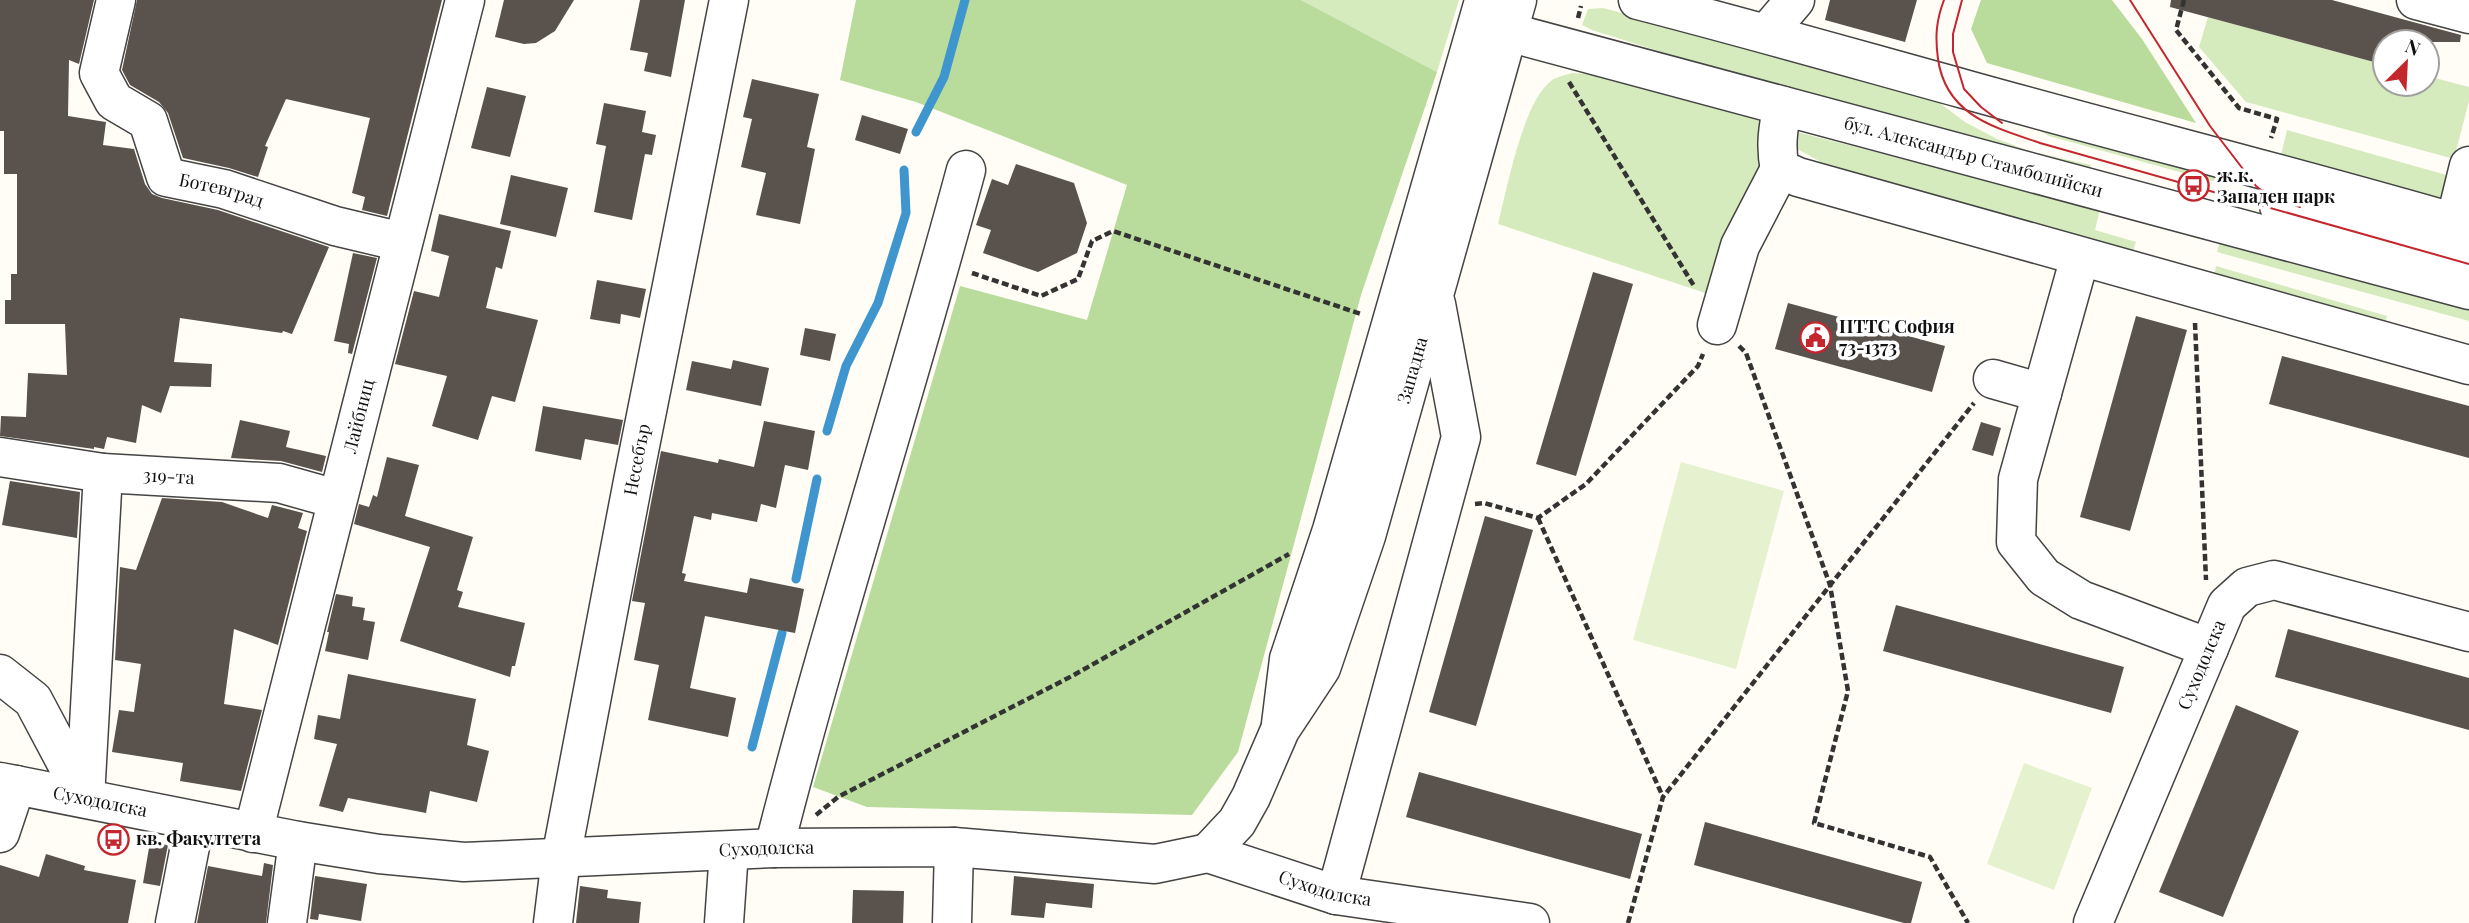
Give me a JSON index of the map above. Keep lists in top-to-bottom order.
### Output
{
  "streets": {
    "street": [
      "бул. Александър Стамболийски",
      "Ботевград",
      "Западна",
      "Лайбниц",
      "Несебър",
      "319-та",
      "Суходолска"
    ]
  },
  "crossings": [
    ["бул. Александър Стамболийски", "Западна"],
    ["Ботевград", "Лайбниц"],
    ["Западна", "Суходолска"],
    ["Лайбниц", "319-та"],
    ["Лайбниц", "Суходолска"],
    ["Несебър", "Суходолска"]
  ],
  "places": {
    "bus stop": ["ж.к. Западен парк", "кв. Факултета"],
    "public building": ["ПТТС София 73-1373"]
  },
  "north": "top right"
}
